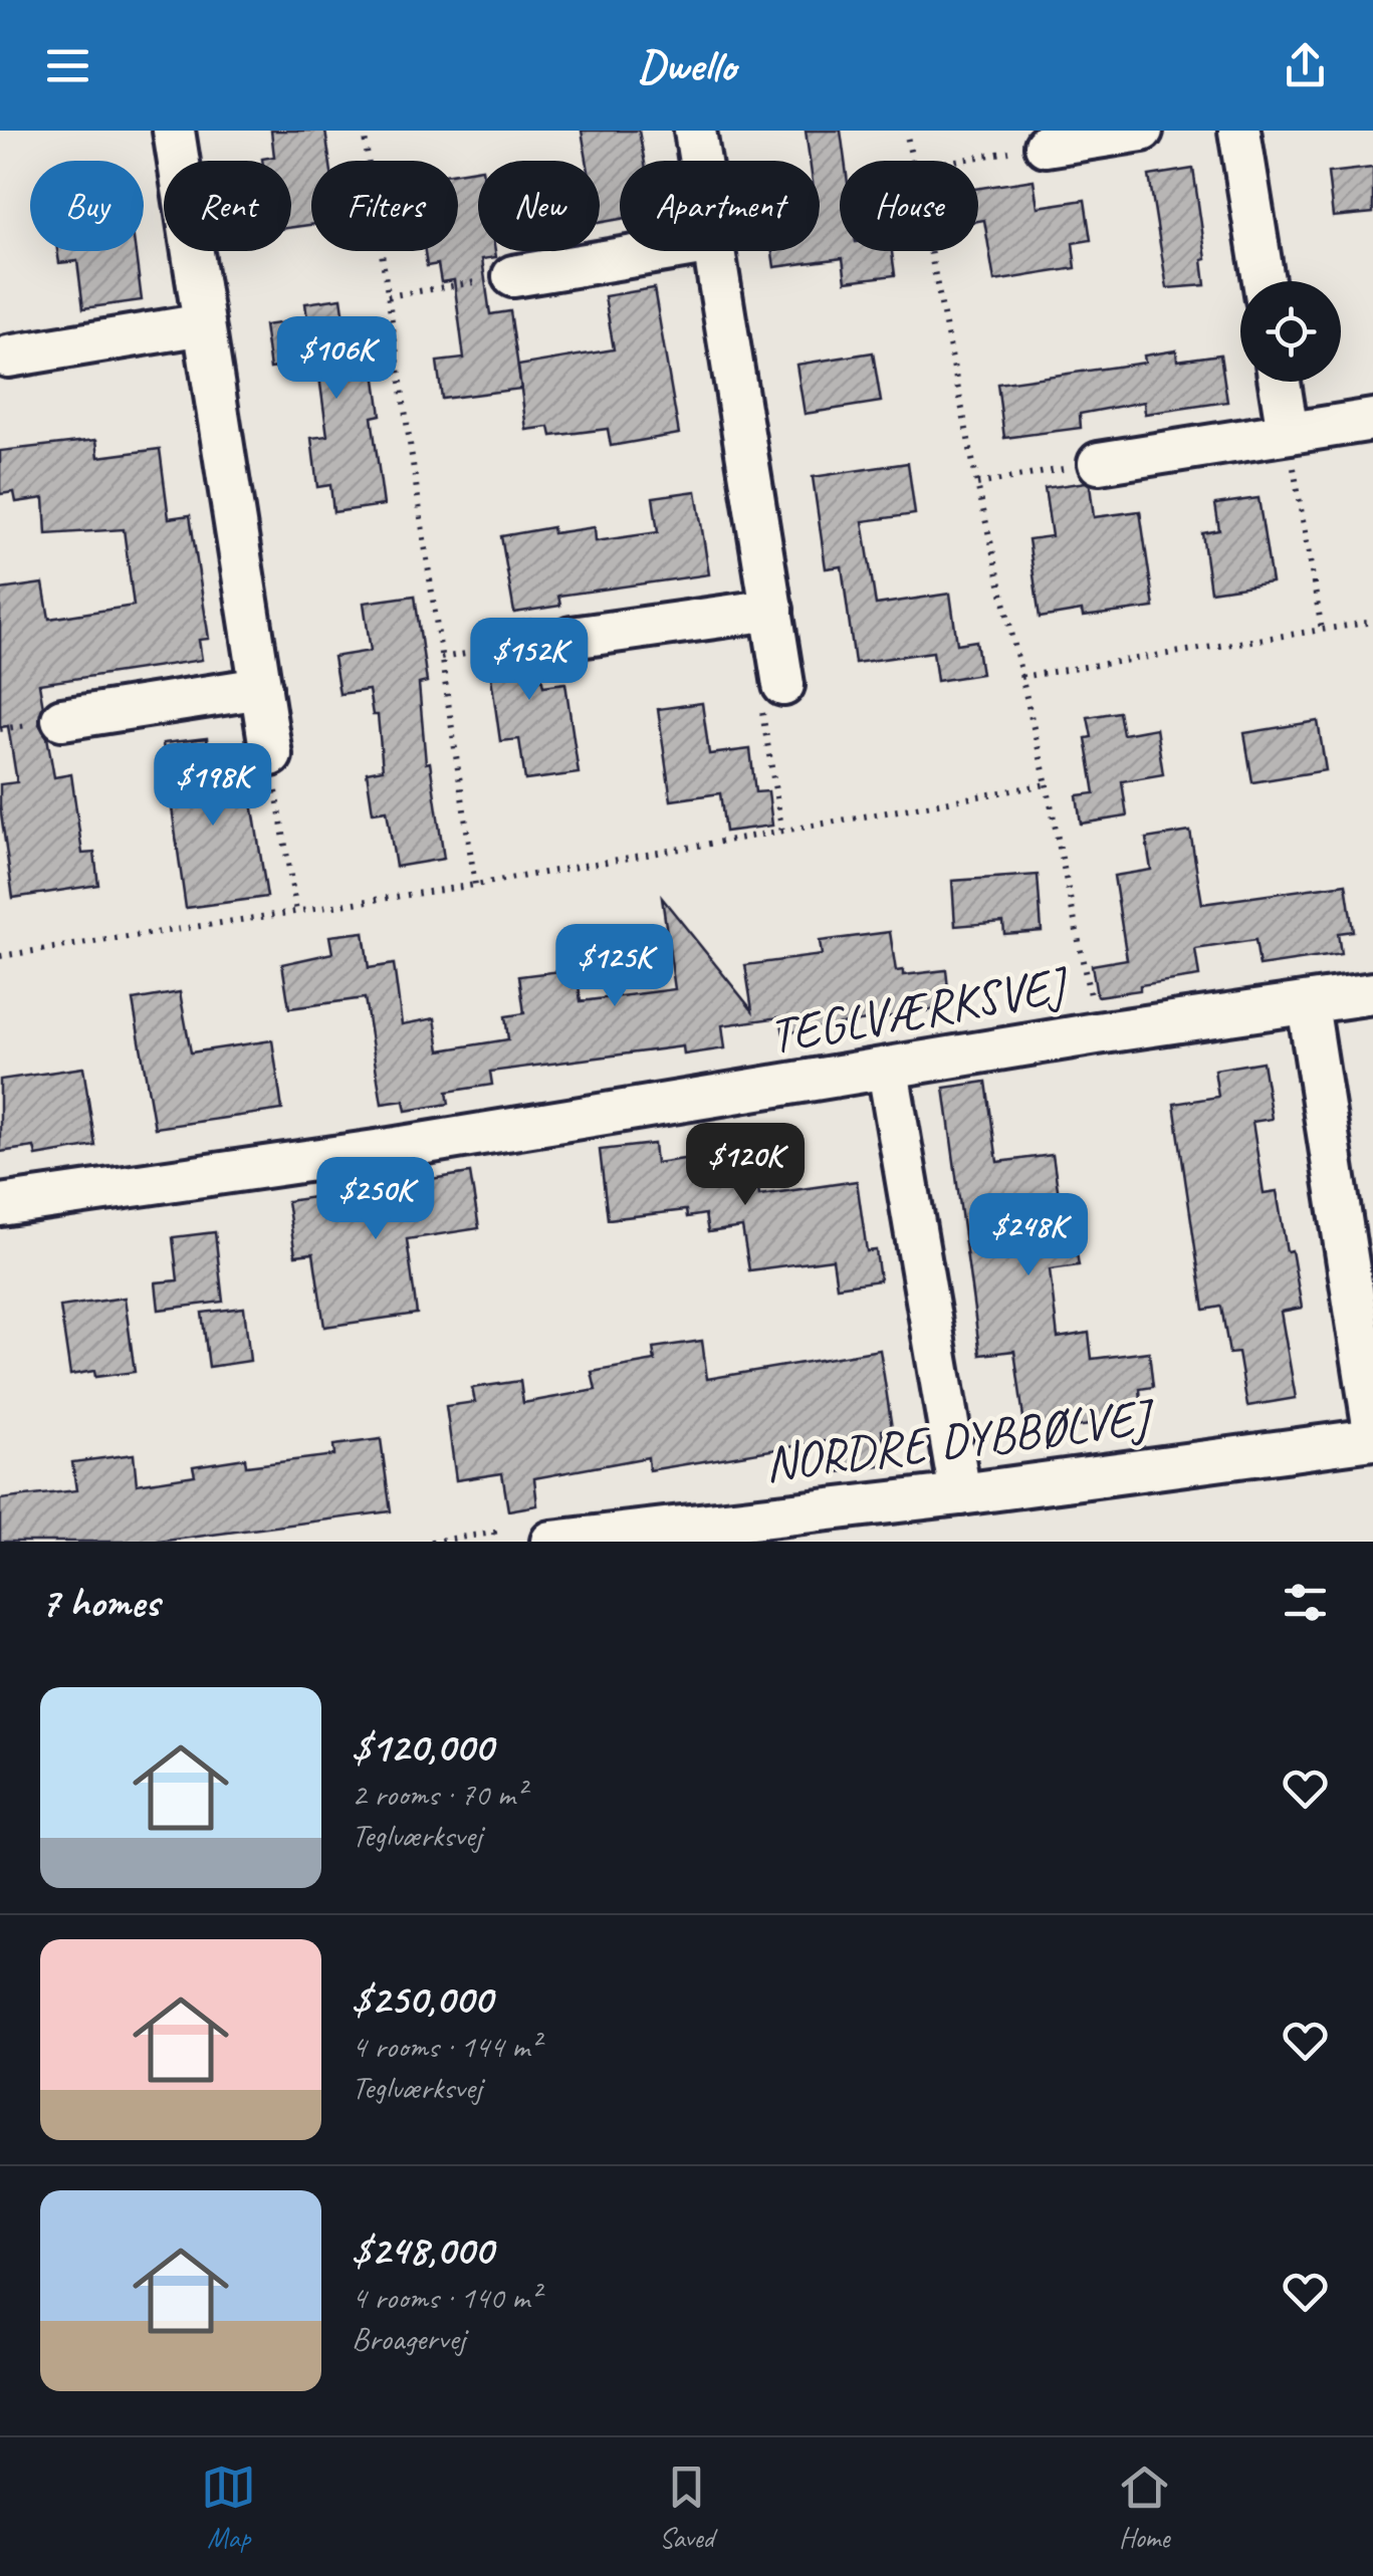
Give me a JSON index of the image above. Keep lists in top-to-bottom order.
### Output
{
  "streets": {
    "street": ["TEGLVÆRKSVEJ", "NORDRE DYBBØLVEJ"]
  },
  "page": {
    "header": "Dwello",
    "chip": [
      "Buy",
      "Rent",
      "Filters",
      "New",
      "Apartment",
      "House"
    ],
    "price": [
      "$106K",
      "$152K",
      "$198K",
      "$125K",
      "$120K",
      "$250K",
      "$248K"
    ],
    "heading": "7 homes",
    "list": [
      {
        "name": "$120,000",
        "note": "2 rooms · 70 m² · Teglværksvej"
      },
      {
        "name": "$250,000",
        "note": "4 rooms · 144 m² · Teglværksvej"
      },
      {
        "name": "$248,000",
        "note": "4 rooms · 140 m² · Broagervej"
      }
    ],
    "tabs": ["Map", "Saved", "Home"]
  }
}
